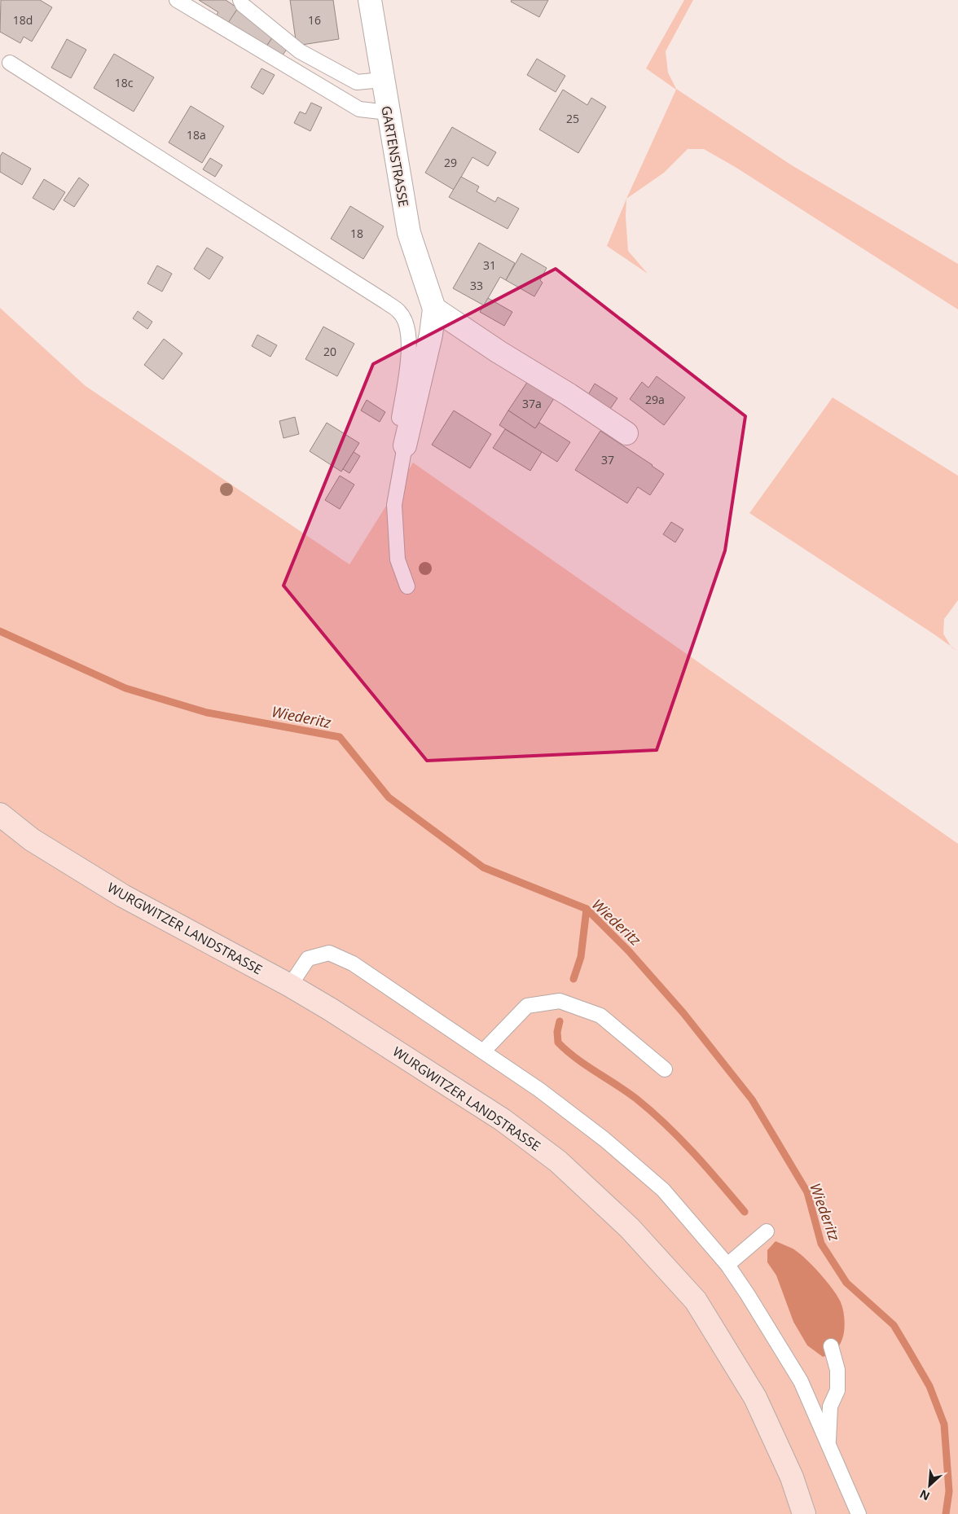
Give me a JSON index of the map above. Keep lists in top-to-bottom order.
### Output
{
  "streets": {
    "main road": ["WURGWITZER LANDSTRASSE"],
    "street": ["GARTENSTRASSE"]
  },
  "water": ["Wiederitz"],
  "house_numbers": [
    "18d",
    "16",
    "18c",
    "25",
    "18a",
    "29",
    "18",
    "31",
    "33",
    "20",
    "29a",
    "37a",
    "37"
  ],
  "north": "bottom left"
}
